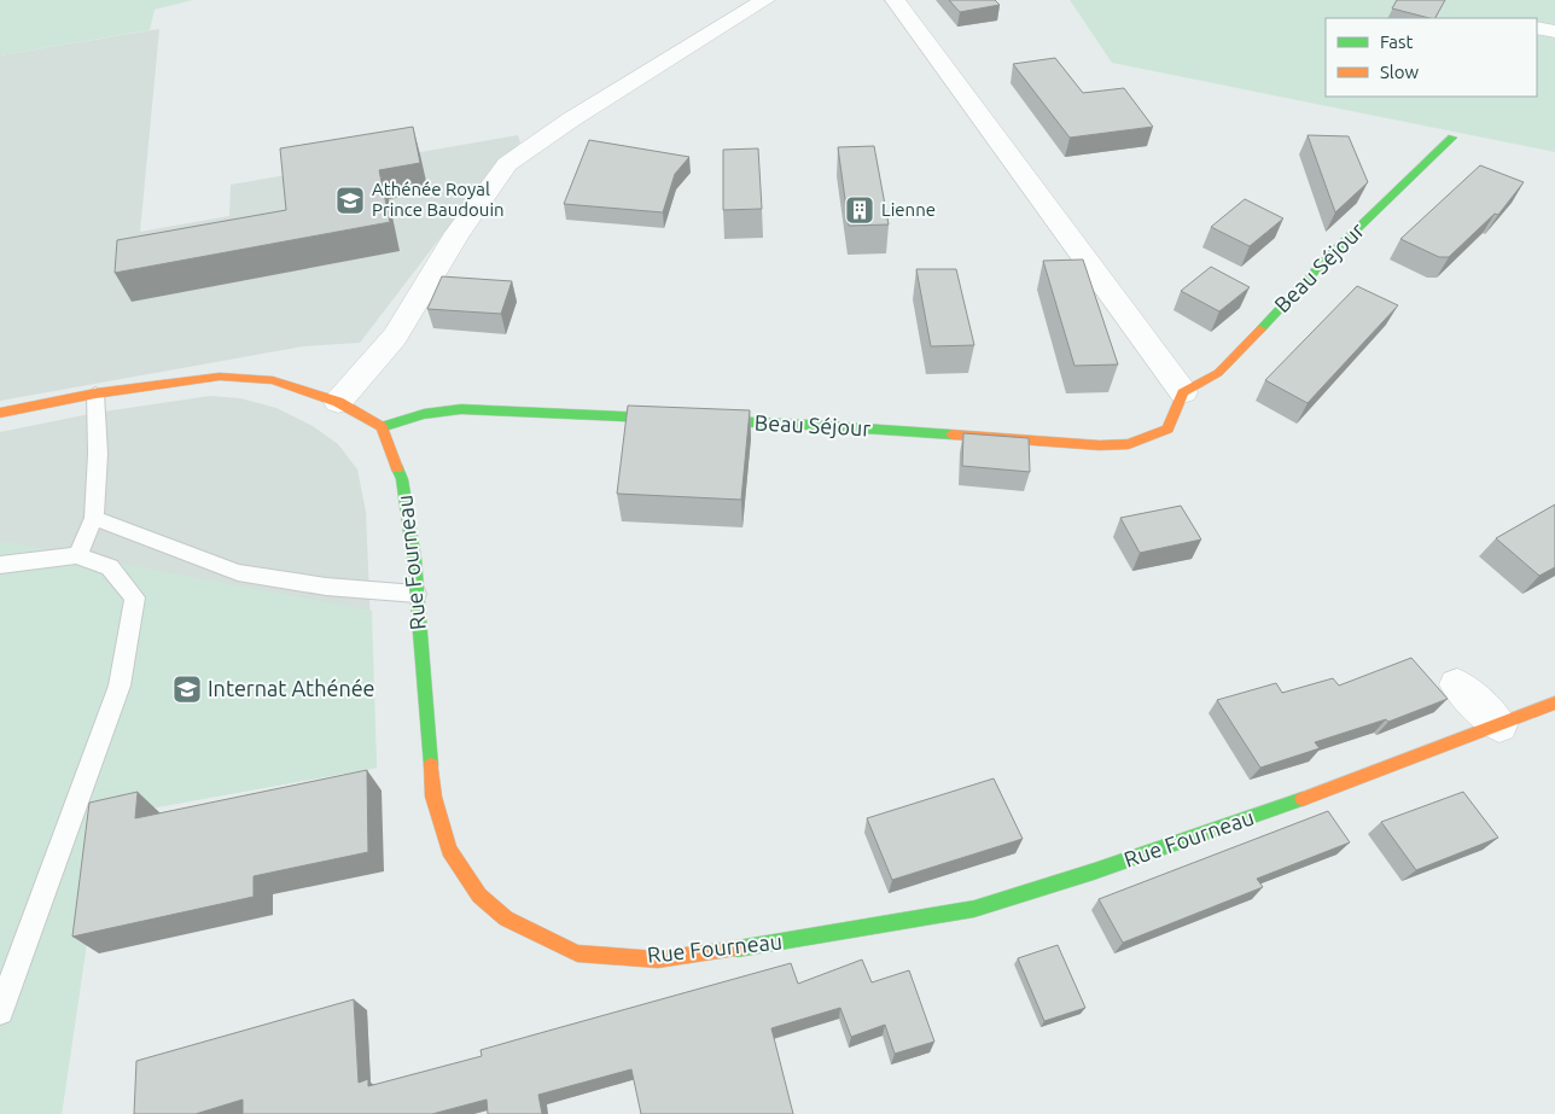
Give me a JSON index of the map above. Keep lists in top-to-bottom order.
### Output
{
  "streets": {
    "street": ["Beau Séjour", "Rue Fourneau"]
  },
  "crossings": [
    ["Beau Séjour", "Rue Fourneau"]
  ],
  "places": {
    "school or university": ["Athénée Royal Prince Baudouin", "Internat Athénée"],
    "building": ["Lienne"]
  },
  "legend": ["Fast", "Slow"]
}
